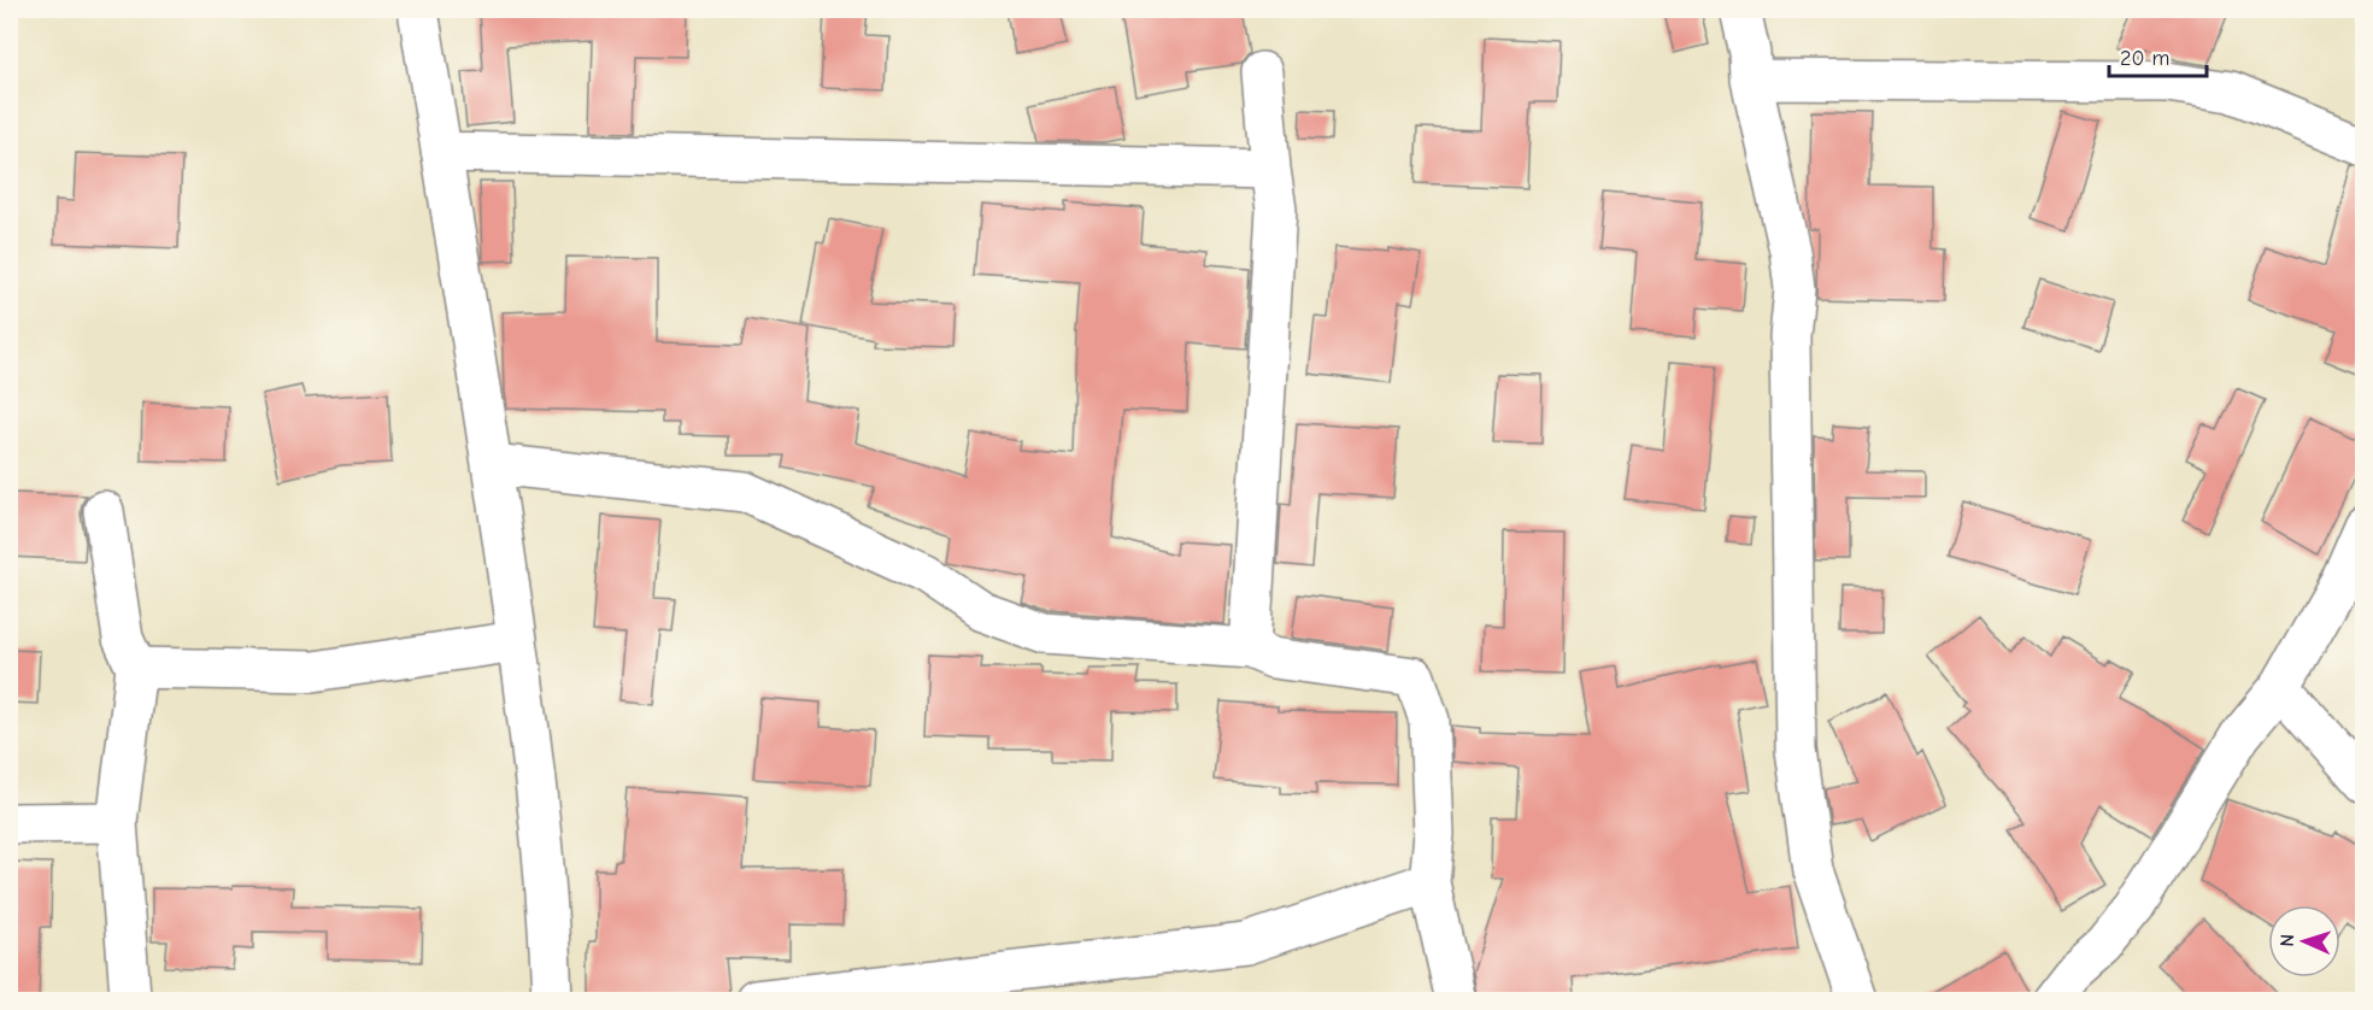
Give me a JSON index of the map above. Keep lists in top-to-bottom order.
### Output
{
  "scale_bar": "20 m",
  "north": "left"
}
